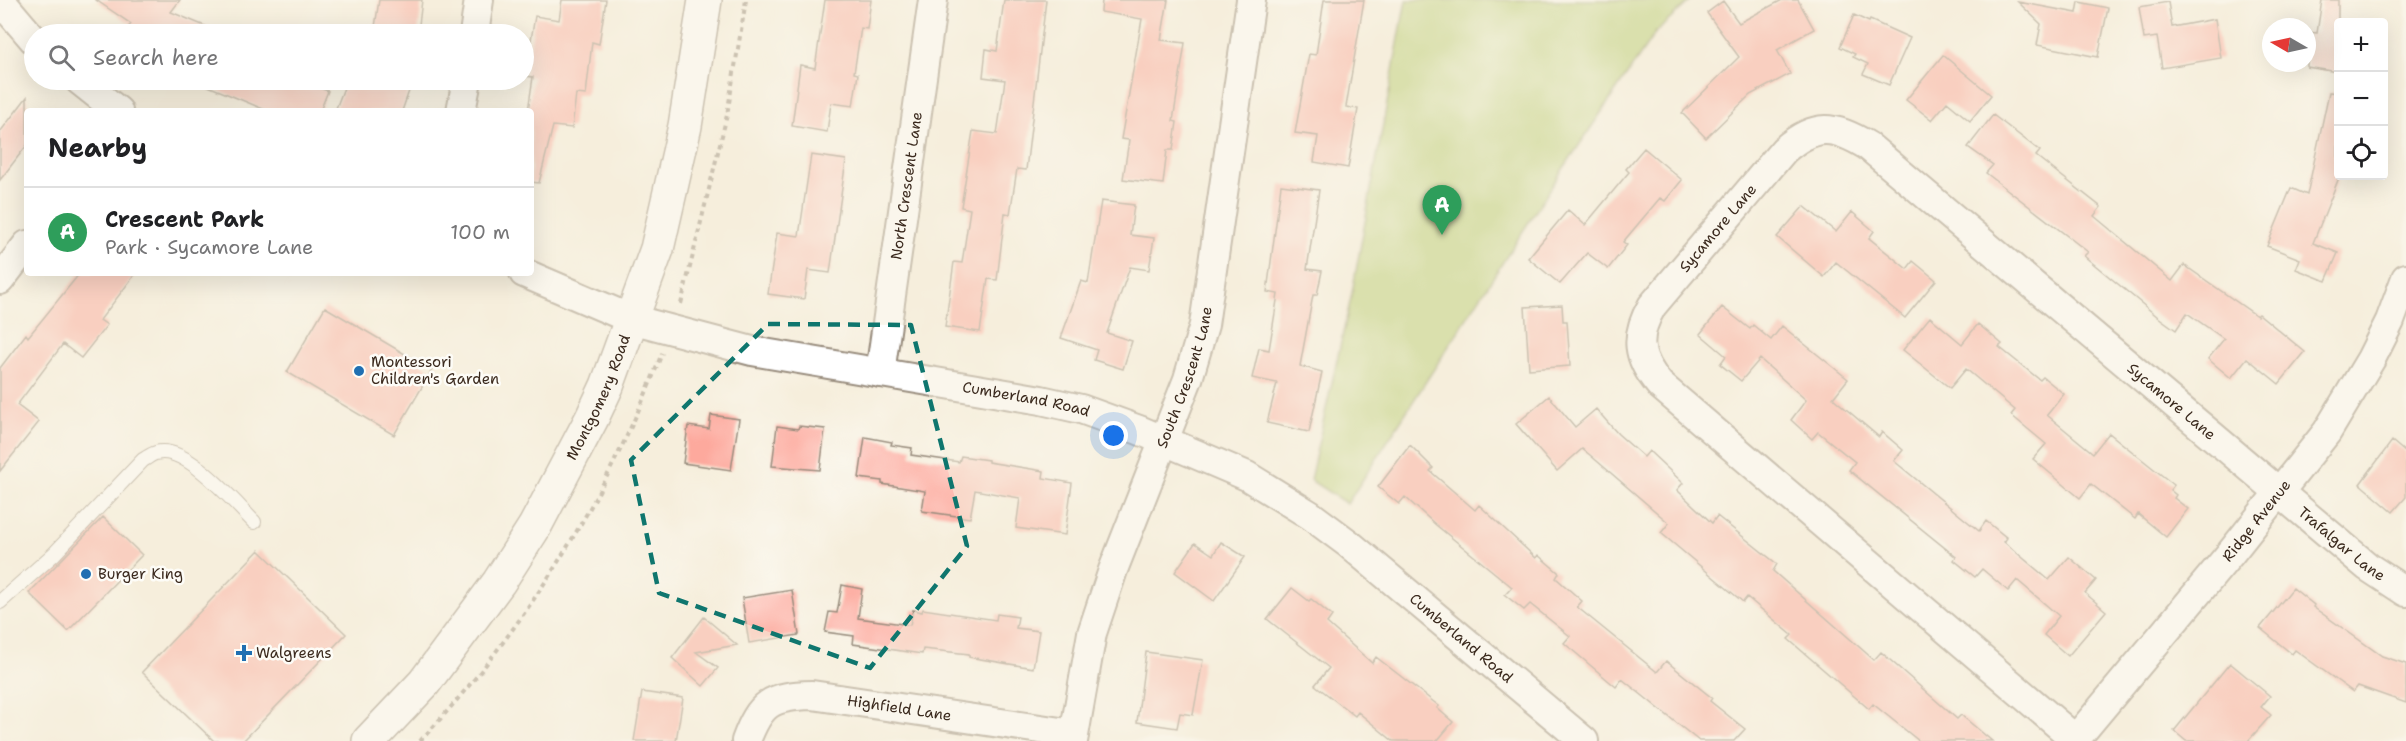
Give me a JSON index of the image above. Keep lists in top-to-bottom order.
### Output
{
  "streets": {
    "street": [
      "North Crescent Lane",
      "Sycamore Lane",
      "South Crescent Lane",
      "Montgomery Road",
      "Cumberland Road",
      "Ridge Avenue",
      "Trafalgar Lane",
      "Highfield Lane"
    ]
  },
  "crossings": [
    ["North Crescent Lane", "Cumberland Road"],
    ["Sycamore Lane", "Ridge Avenue"],
    ["Sycamore Lane", "Trafalgar Lane"],
    ["South Crescent Lane", "Cumberland Road"],
    ["South Crescent Lane", "Highfield Lane"],
    ["Montgomery Road", "Cumberland Road"],
    ["Ridge Avenue", "Trafalgar Lane"]
  ],
  "places": {
    "other": ["Montessori Children's Garden", "Burger King"],
    "health": ["Walgreens"]
  },
  "north": "left",
  "page": {
    "map_buttons": ["+", "−"],
    "search": "Search here",
    "heading": "Nearby",
    "pins": "A",
    "list": [
      {
        "mark": "A",
        "name": "Crescent Park",
        "note": "Park · Sycamore Lane",
        "value": "100 m"
      }
    ]
  }
}
